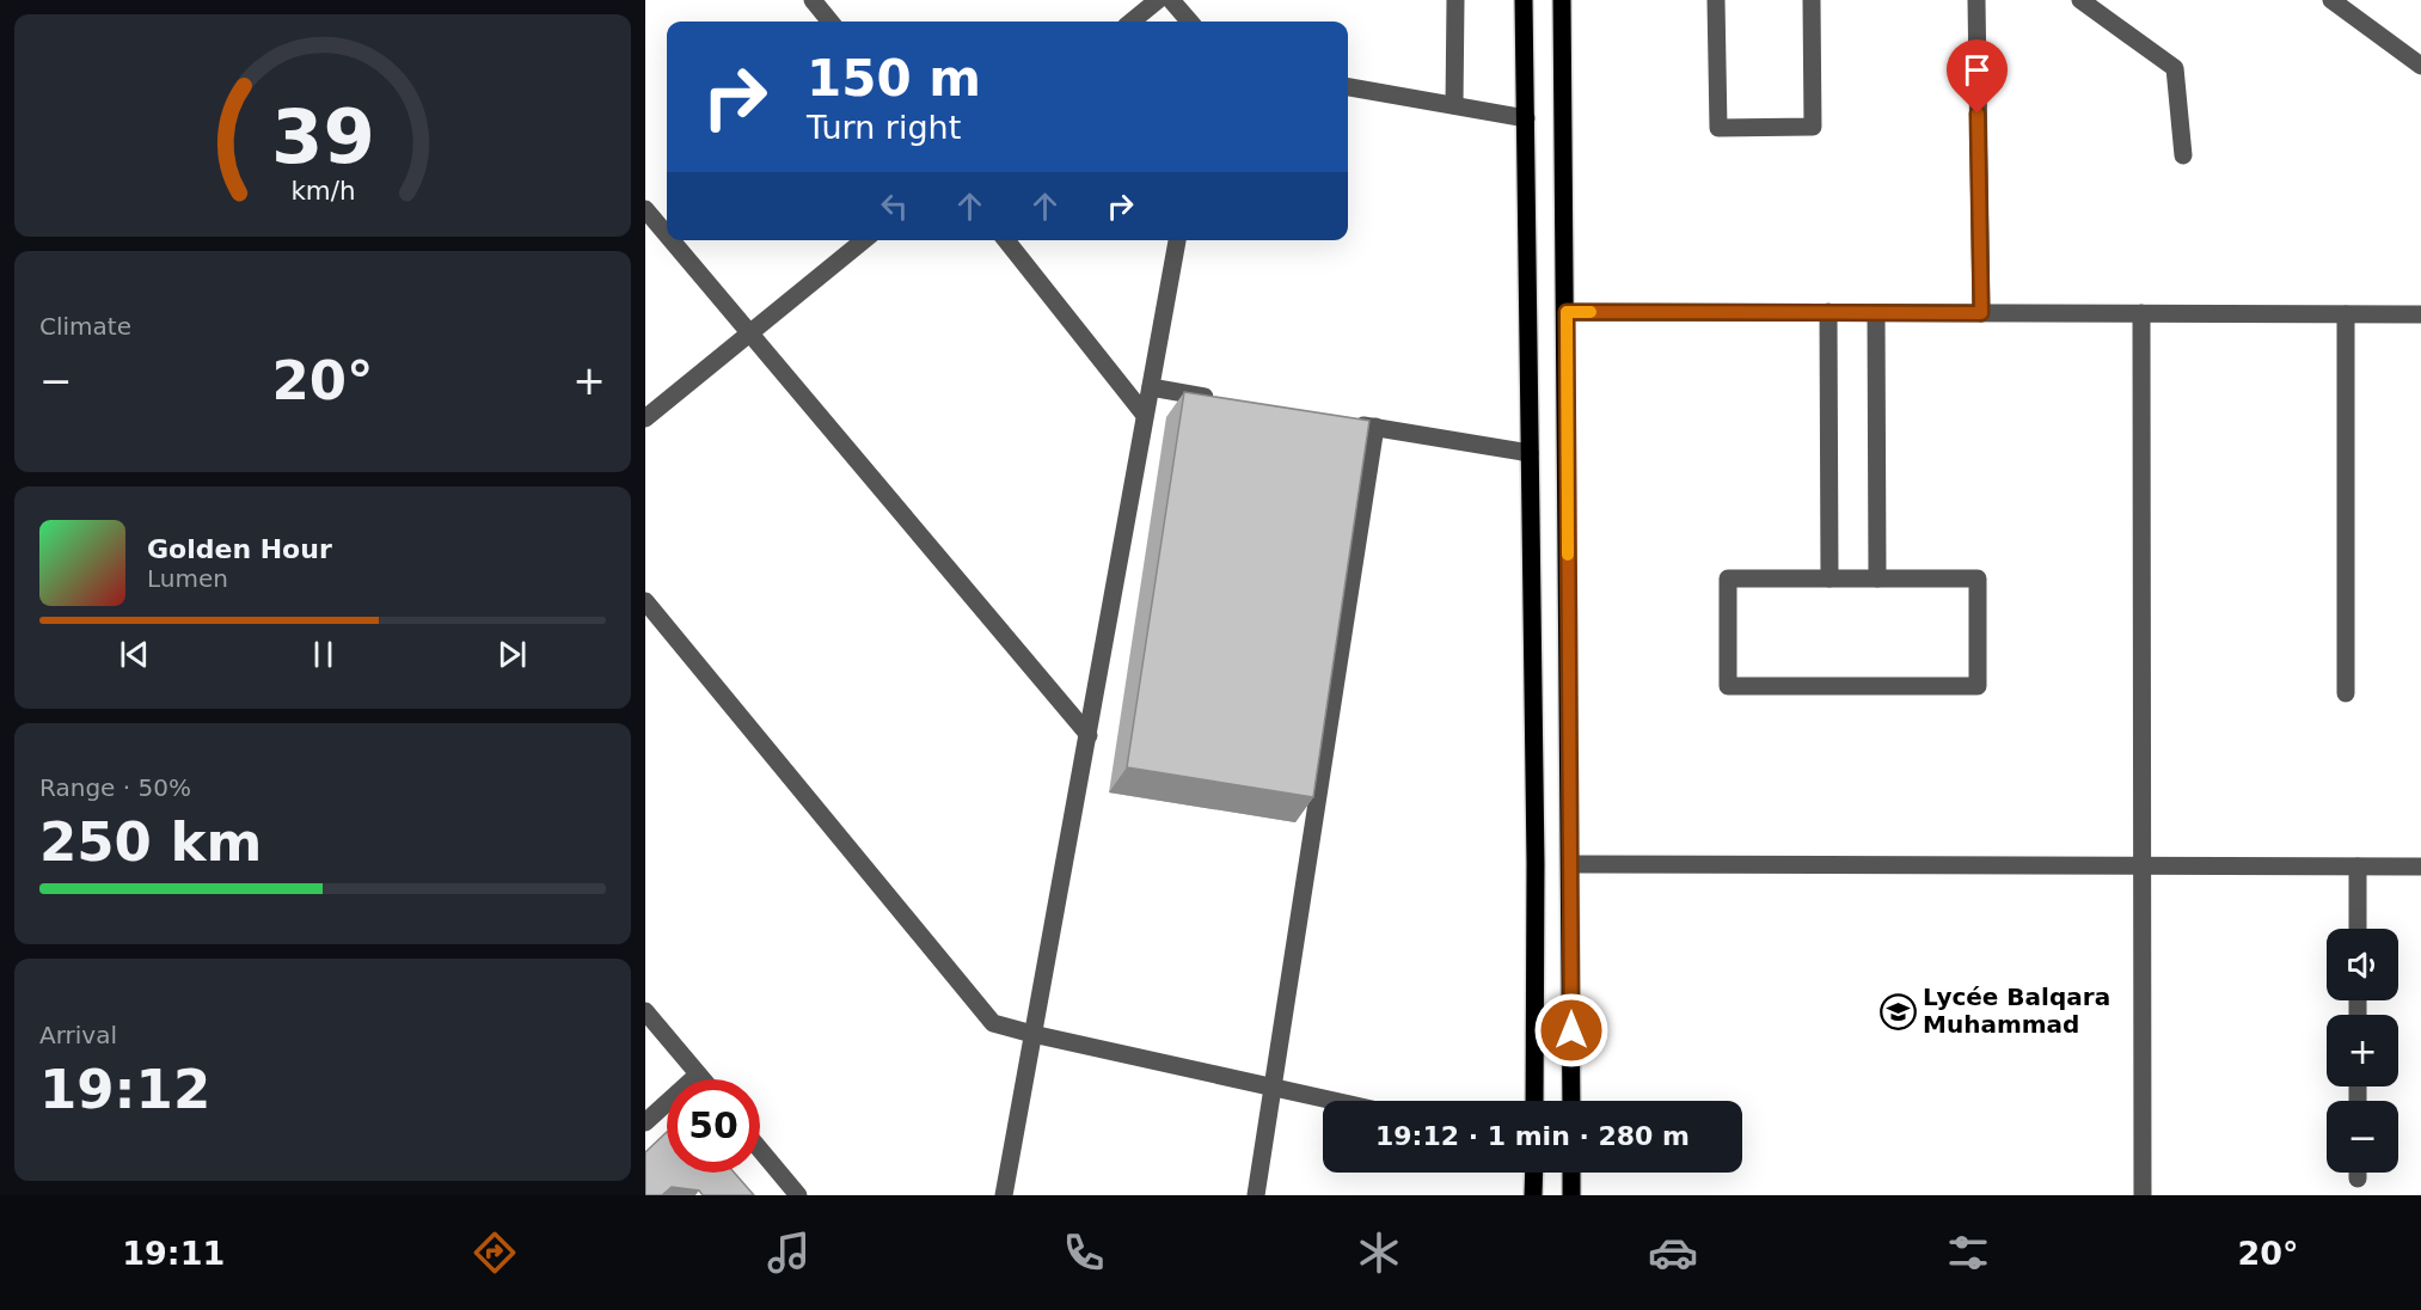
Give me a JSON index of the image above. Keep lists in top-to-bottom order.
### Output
{
  "places": {
    "school or university": ["Lycée Balqara Muhammad"]
  },
  "page": {
    "turn": ["150 m", "Turn right"],
    "tile": [
      "Climate",
      ["Range · 50%", "250 km"],
      ["Arrival", "19:12"]
    ],
    "heat": ["−", "20°", "+"],
    "song": ["Golden Hour", "Lumen"],
    "map_buttons": ["+", "−"],
    "limit": "50",
    "trip": "19:12 · 1 min · 280 m",
    "tabs": ["19:11", "20°"],
    "gauge": ["39", "km/h"]
  }
}
